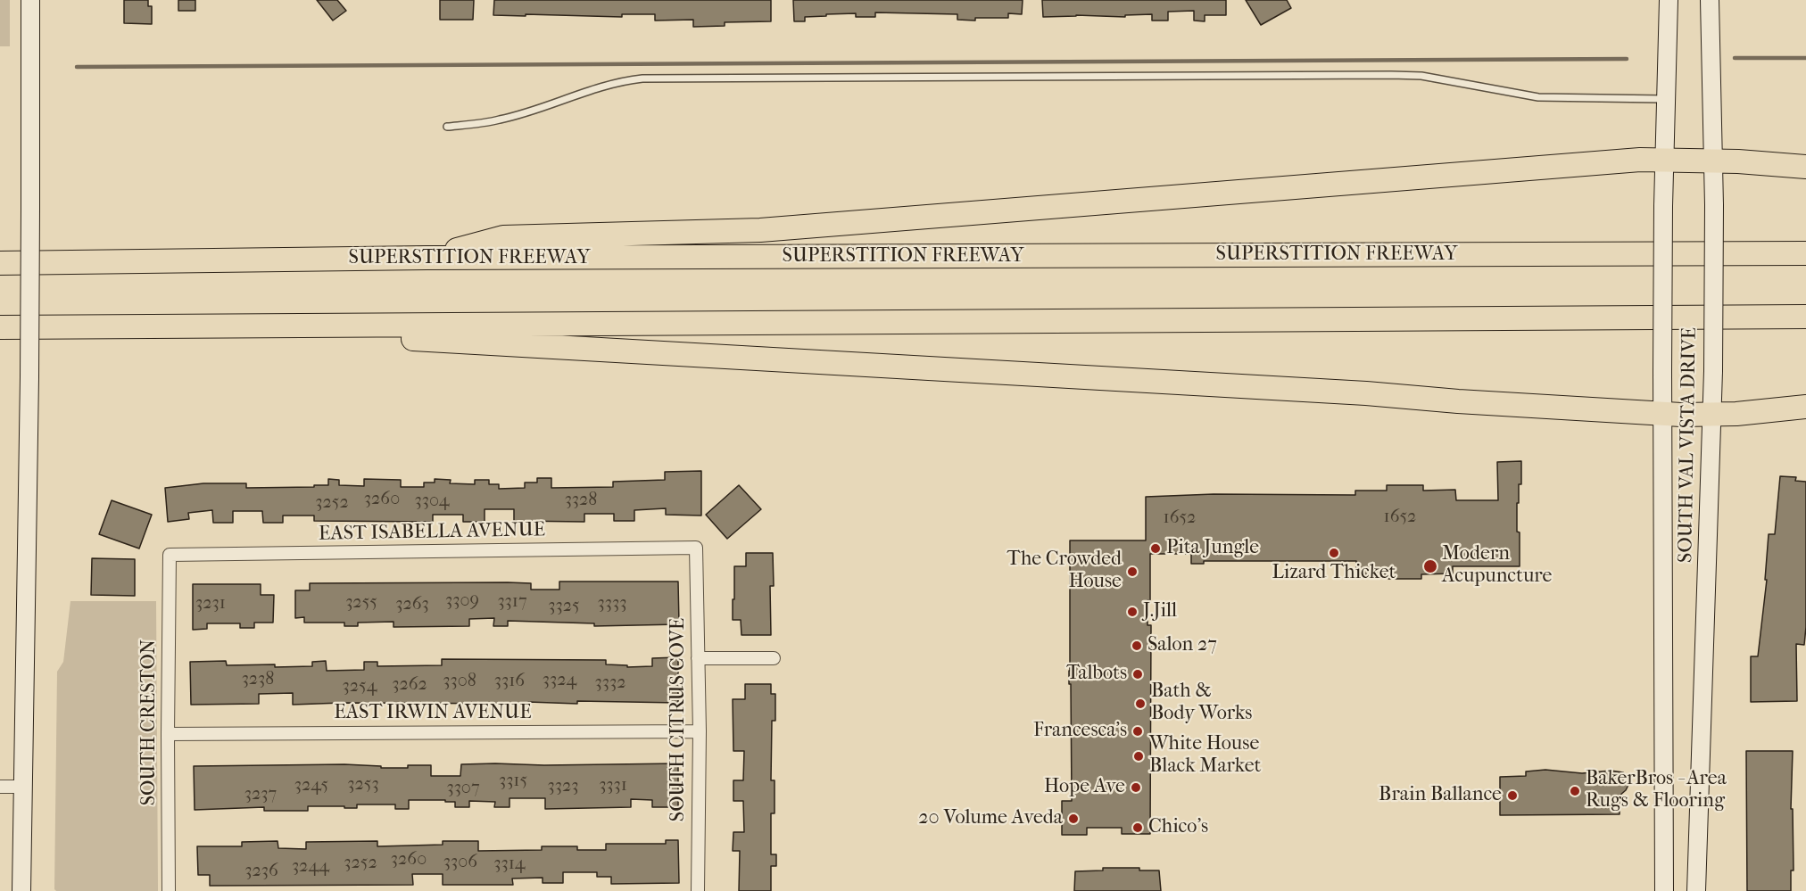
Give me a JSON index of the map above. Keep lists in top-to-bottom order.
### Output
{
  "streets": {
    "highway": ["SUPERSTITION FREEWAY"],
    "main road": ["SOUTH VAL VISTA DRIVE"],
    "street": [
      "EAST ISABELLA AVENUE",
      "EAST IRWIN AVENUE",
      "SOUTH CITRUS COVE",
      "SOUTH CRESTON"
    ]
  },
  "crossings": [
    ["EAST ISABELLA AVENUE", "SOUTH CITRUS COVE"],
    ["EAST ISABELLA AVENUE", "SOUTH CRESTON"],
    ["EAST IRWIN AVENUE", "SOUTH CITRUS COVE"],
    ["EAST IRWIN AVENUE", "SOUTH CRESTON"]
  ],
  "places": [
    "Pita Jungle",
    "Lizard Thicket",
    "Modern Acupuncture",
    "The Crowded House",
    "J.Jill",
    "Salon 27",
    "Talbots",
    "Bath & Body Works",
    "Francesca's",
    "White House Black Market",
    "Hope Ave",
    "BakerBros - Area Rugs & Flooring",
    "Brain Ballance",
    "20 Volume Aveda",
    "Chico's"
  ],
  "house_numbers": [
    "3260",
    "3328",
    "3304",
    "3252",
    "1652",
    "1652",
    "3309",
    "3317",
    "3255",
    "3231",
    "3333",
    "3263",
    "3325",
    "3238",
    "3324",
    "3308",
    "3316",
    "3332",
    "3262",
    "3254",
    "3315",
    "3253",
    "3245",
    "3331",
    "3323",
    "3307",
    "3237",
    "3260",
    "3306",
    "3252",
    "3314",
    "3244",
    "3236"
  ]
}
